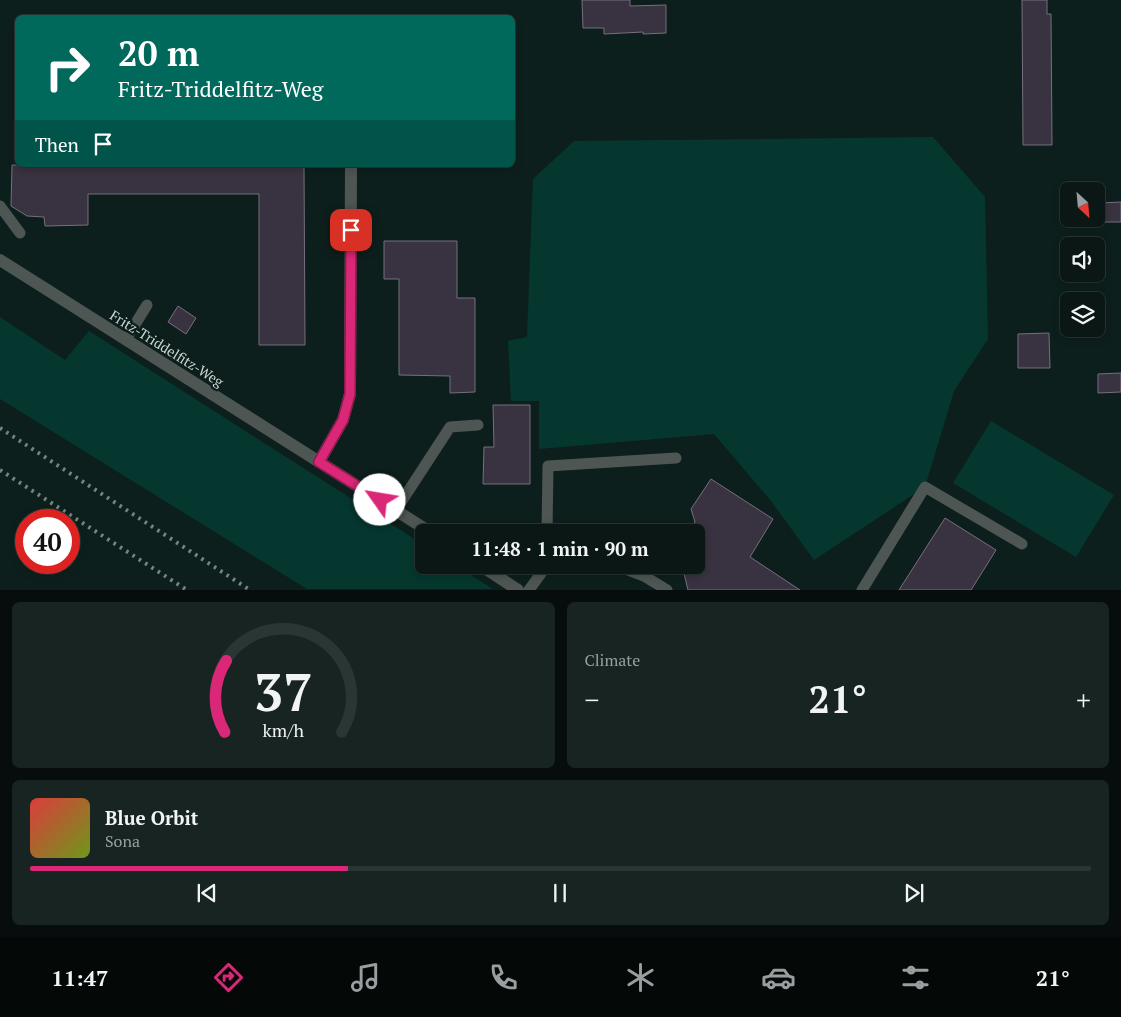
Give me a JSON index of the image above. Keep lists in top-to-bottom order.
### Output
{
  "streets": {
    "street": ["Fritz-Triddelfitz-Weg"]
  },
  "north": "bottom right",
  "page": {
    "turn": ["20 m", "Fritz-Triddelfitz-Weg"],
    "then": "Then",
    "limit": "40",
    "trip": "11:48 · 1 min · 90 m",
    "tile": "Climate",
    "heat": ["−", "21°", "+"],
    "song": ["Blue Orbit", "Sona"],
    "tabs": ["11:47", "21°"],
    "gauge": ["37", "km/h"]
  }
}
